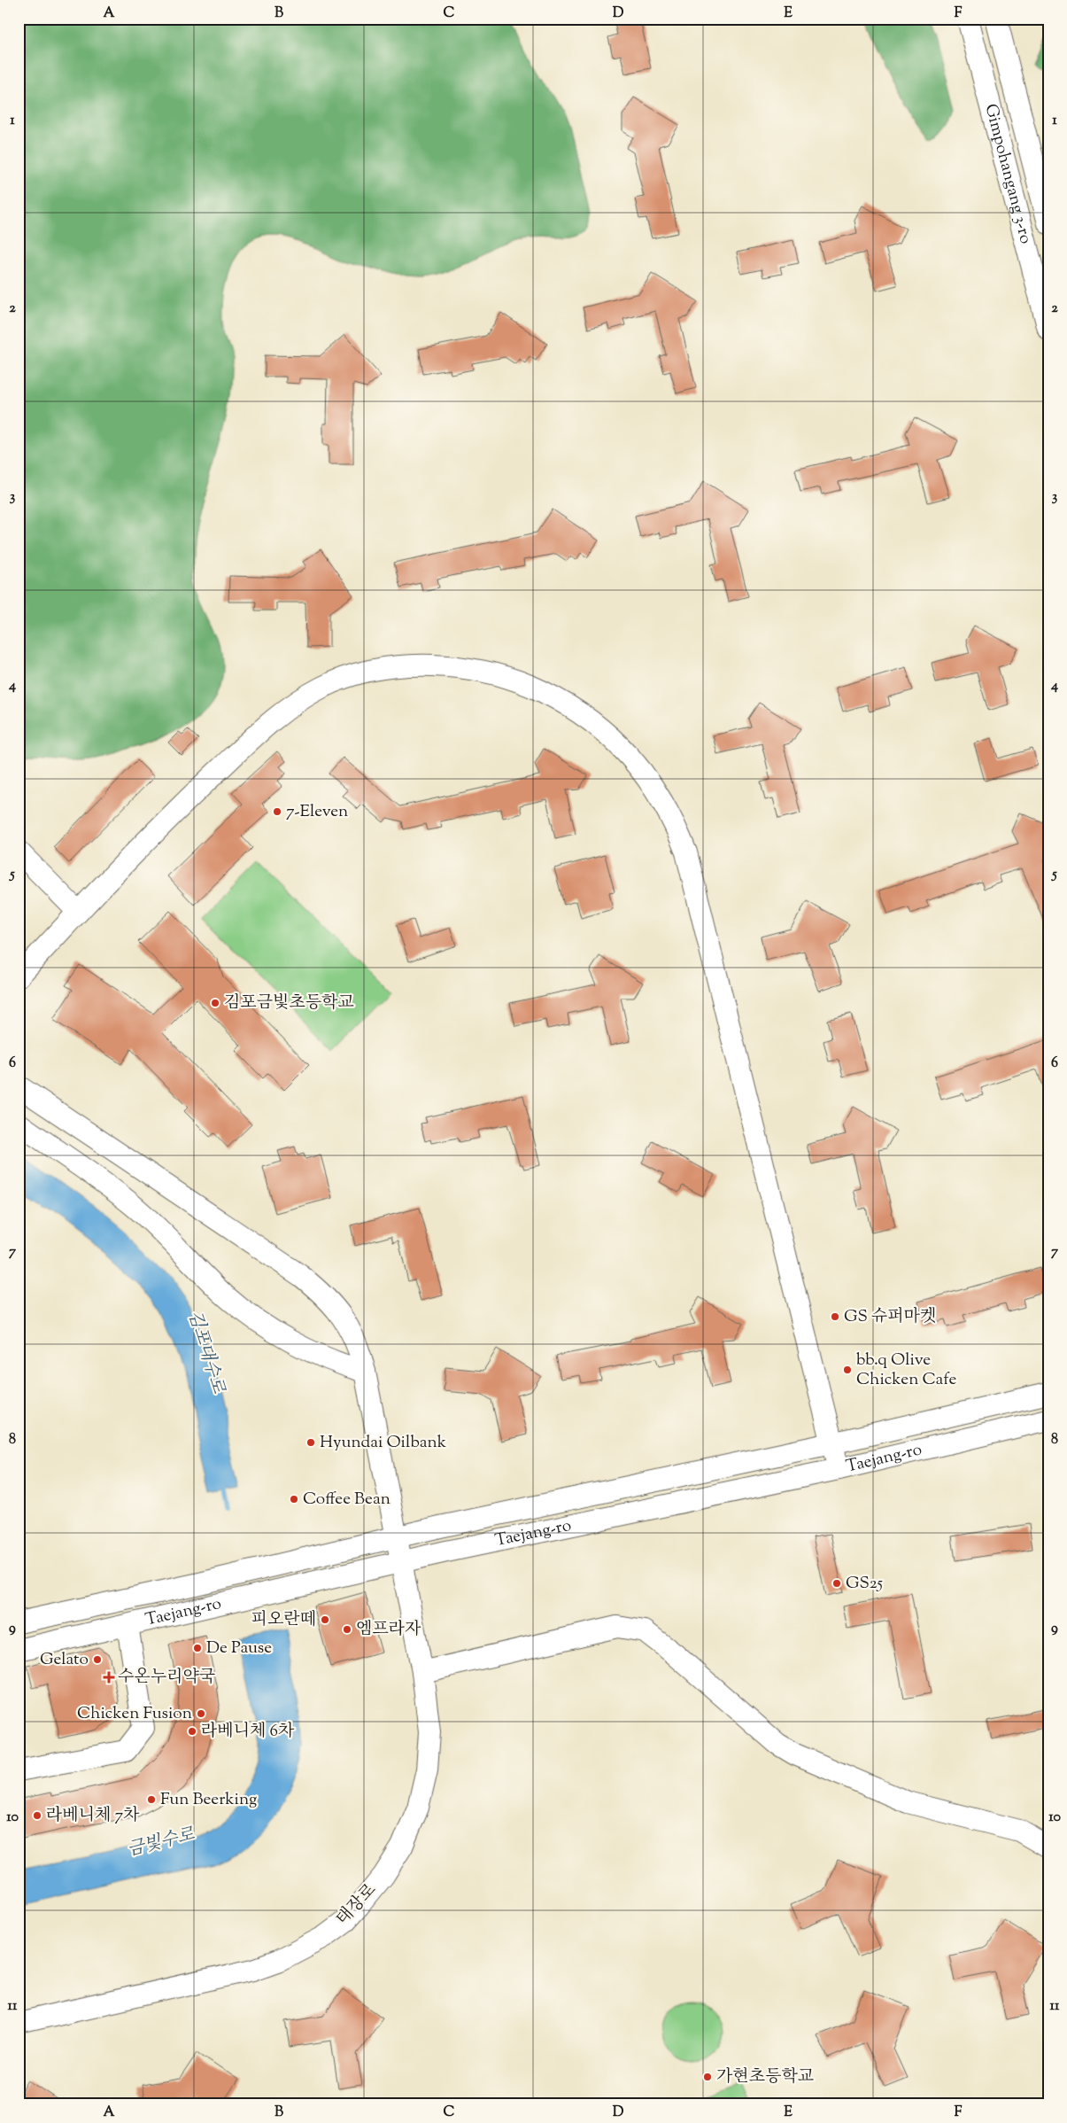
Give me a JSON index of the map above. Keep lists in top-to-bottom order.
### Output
{
  "streets": {
    "street": ["Gimpohangang 3-ro", "Taejang-ro", "태장로"]
  },
  "crossings": [
    ["Taejang-ro", "태장로"]
  ],
  "water": ["김포대수로", "금빛수로"],
  "places": {
    "other": [
      "7-Eleven",
      "김포금빛초등학교",
      "GS 슈퍼마켓",
      "bb.q Olive Chicken Cafe",
      "Hyundai Oilbank",
      "Coffee Bean",
      "GS25",
      "피오란떼",
      "엠프라자",
      "De Pause",
      "Gelato",
      "Chicken Fusion",
      "라베니체 6차",
      "Fun Beerking",
      "라베니체 7차",
      "가현초등학교"
    ],
    "health": ["수온누리약국"]
  },
  "grid": {
    "columns": [
      "A",
      "B",
      "C",
      "D",
      "E",
      "F"
    ],
    "rows": [
      "1",
      "2",
      "3",
      "4",
      "5",
      "6",
      "7",
      "8",
      "9",
      "10",
      "11"
    ]
  }
}
